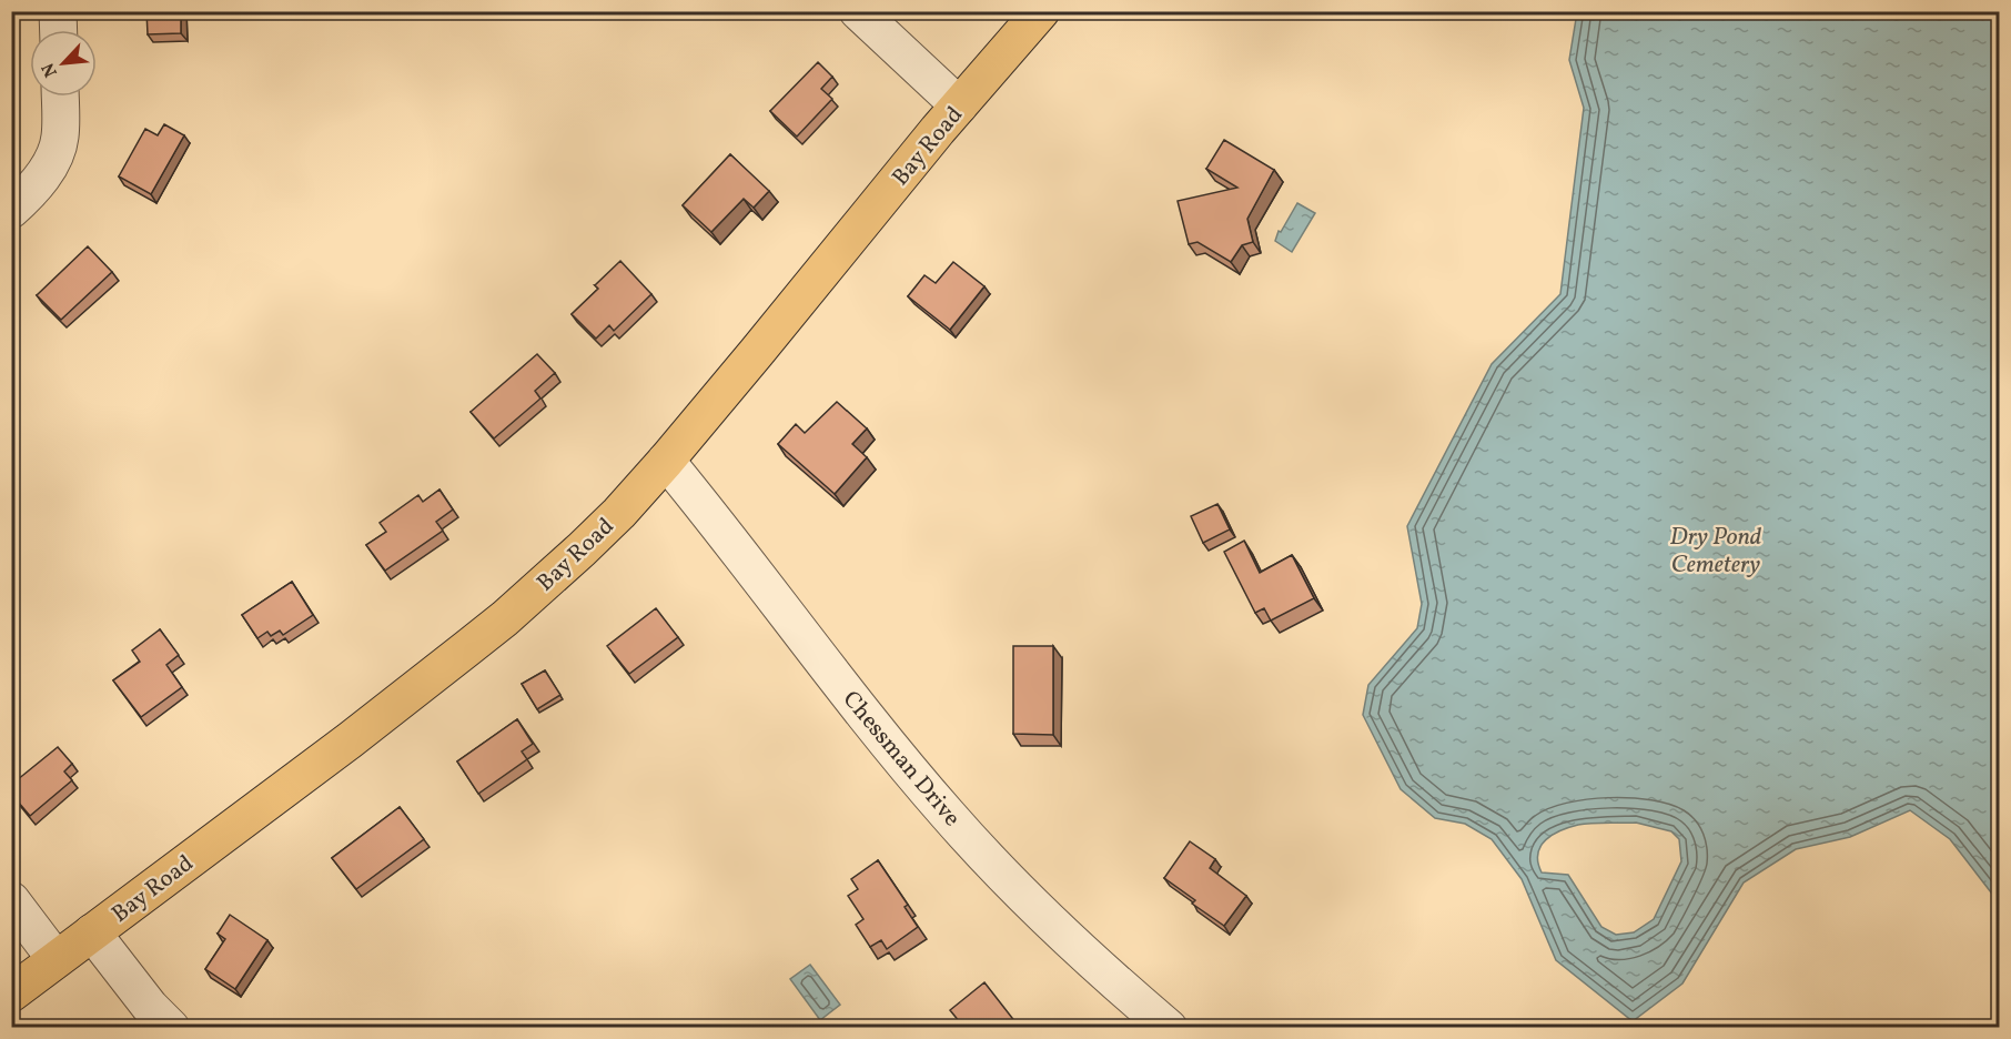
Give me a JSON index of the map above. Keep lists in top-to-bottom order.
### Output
{
  "streets": {
    "main road": ["Bay Road"],
    "street": ["Chessman Drive"]
  },
  "crossings": [
    ["Bay Road", "Chessman Drive"]
  ],
  "water": ["Dry Pond Cemetery"],
  "north": "bottom left"
}
